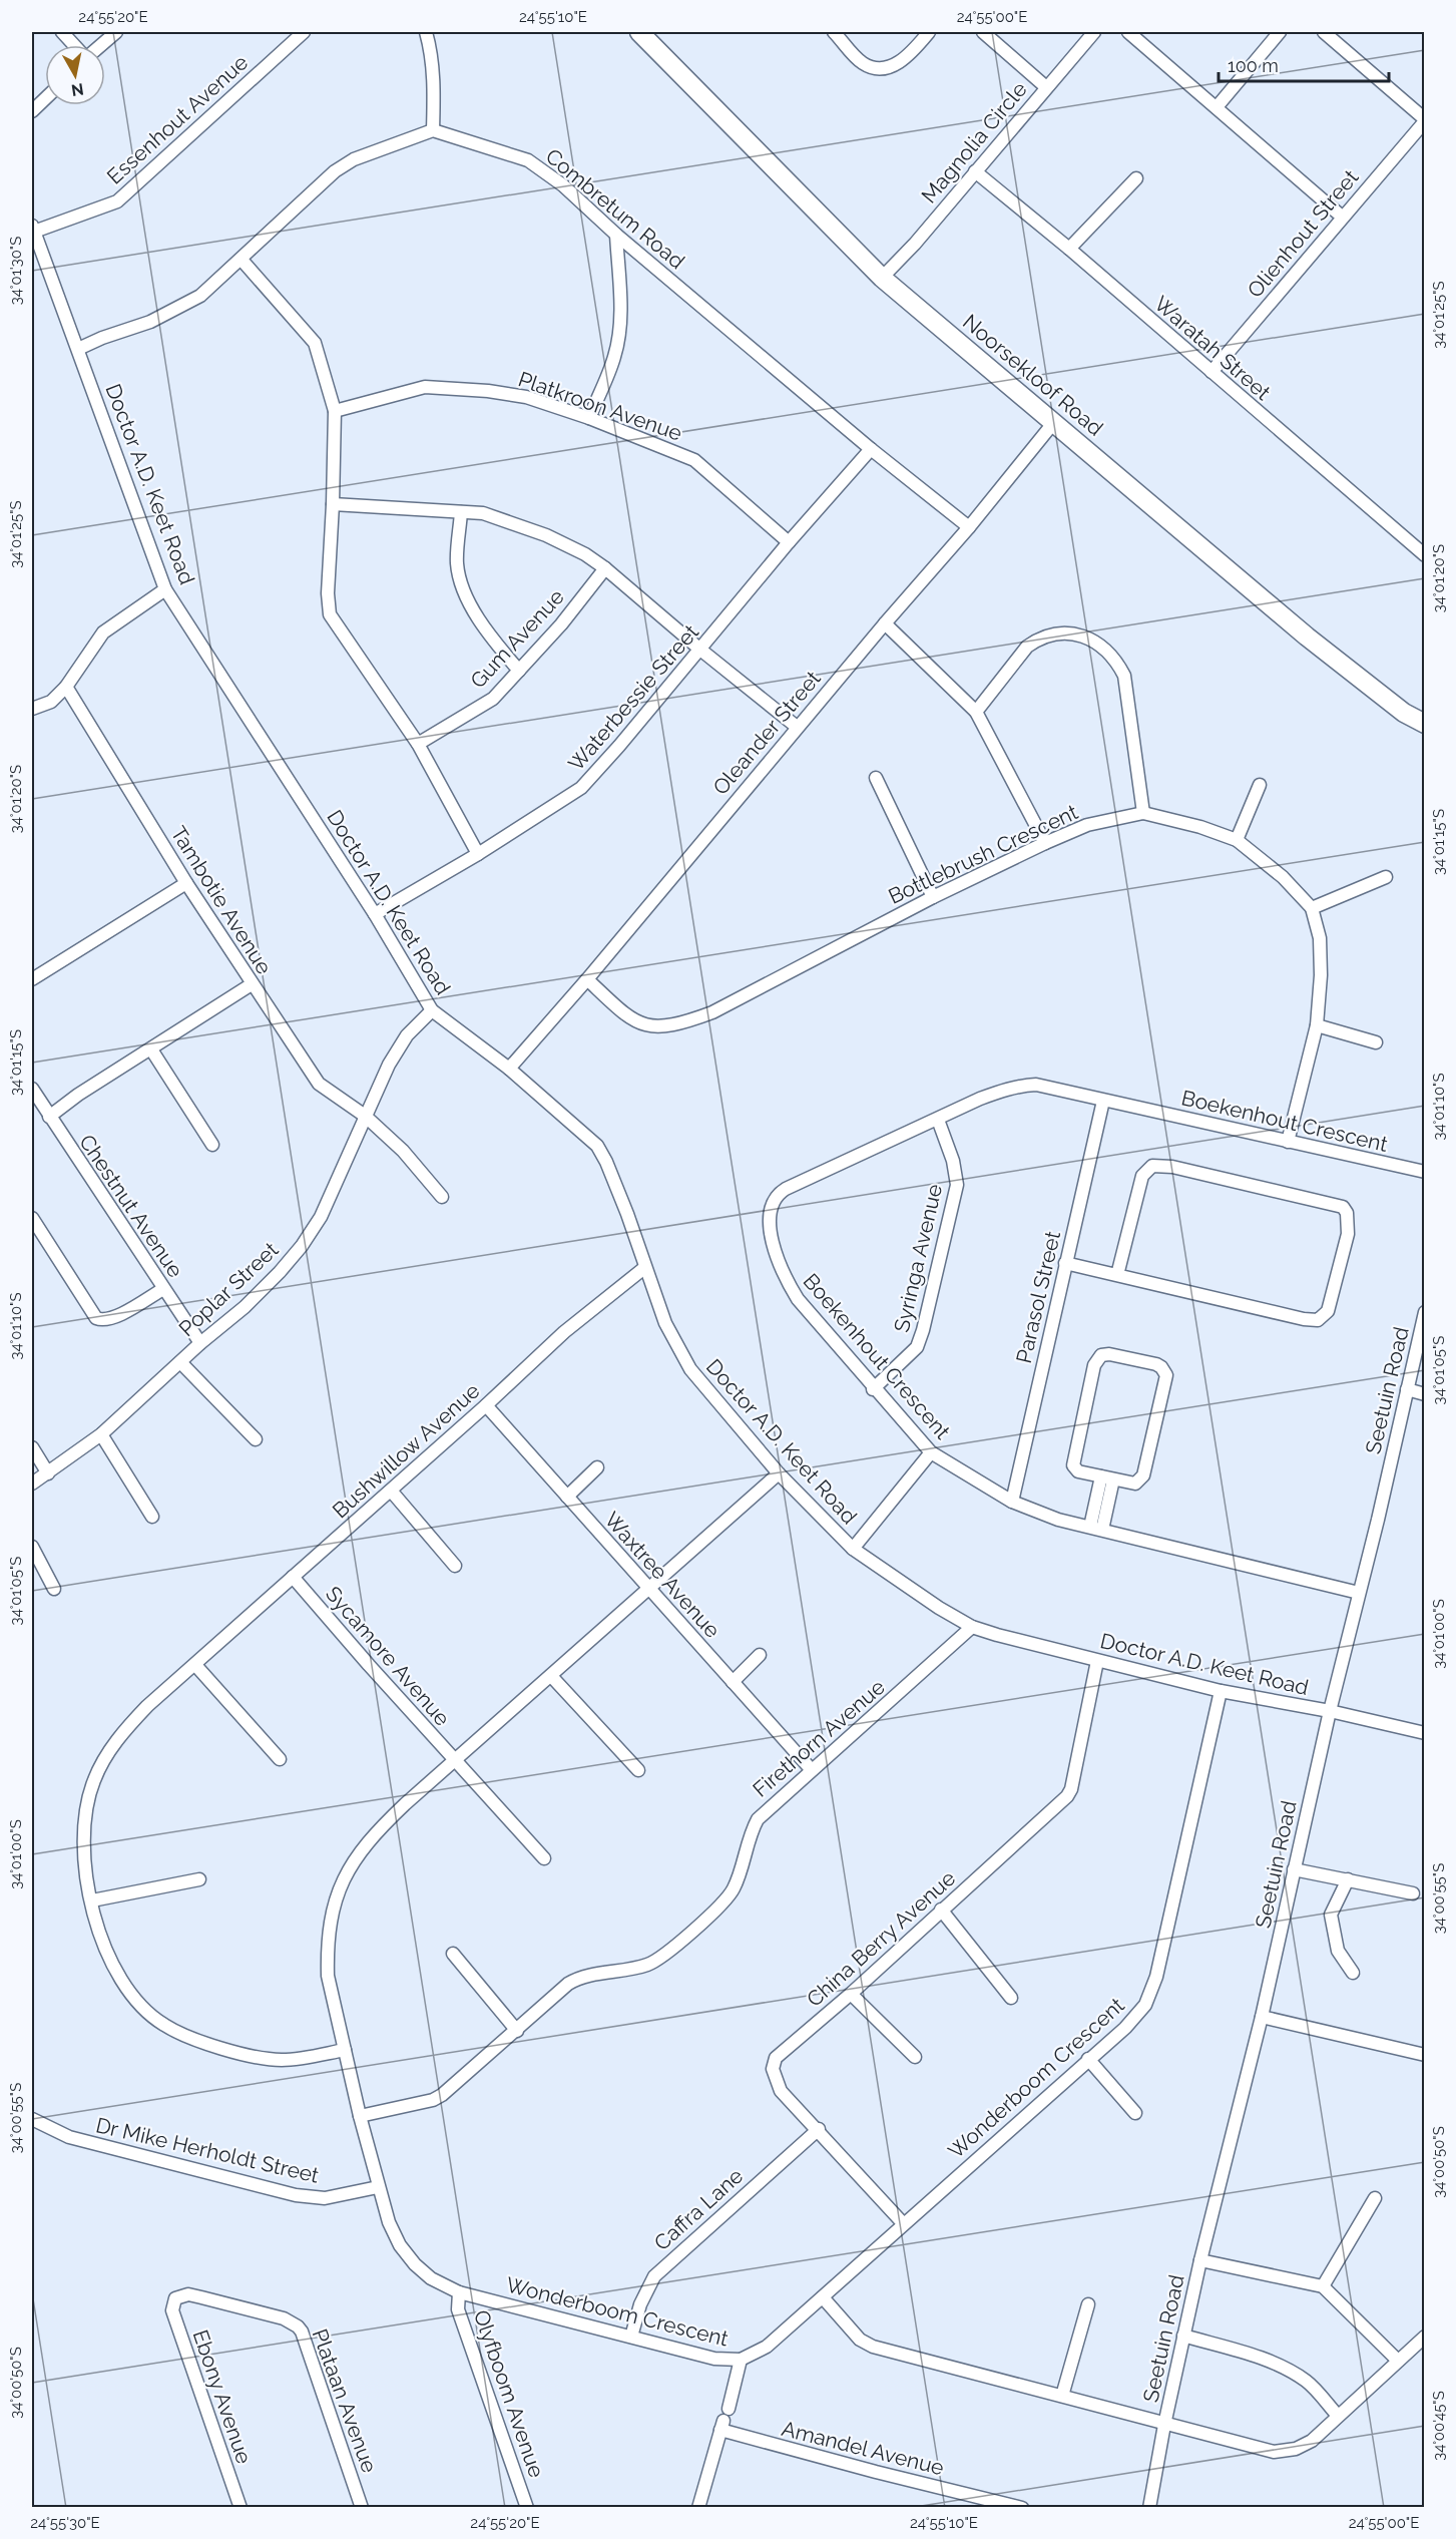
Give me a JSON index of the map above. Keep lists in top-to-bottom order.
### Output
{
  "streets": {
    "street": [
      "Essenhout Avenue",
      "Magnolia Circle",
      "Combretum Road",
      "Olienhout Street",
      "Waratah Street",
      "Noorsekloof Road",
      "Platkroon Avenue",
      "Doctor A.D. Keet Road",
      "Gum Avenue",
      "Waterbessie Street",
      "Oleander Street",
      "Bottlebrush Crescent",
      "Tambotie Avenue",
      "Boekenhout Crescent",
      "Chestnut Avenue",
      "Syringa Avenue",
      "Poplar Street",
      "Parasol Street",
      "Seetuin Road",
      "Bushwillow Avenue",
      "Waxtree Avenue",
      "Sycamore Avenue",
      "Firethorn Avenue",
      "China Berry Avenue",
      "Wonderboom Crescent",
      "Dr Mike Herholdt Street",
      "Caffra Lane",
      "Olyfboom Avenue",
      "Ebony Avenue",
      "Plataan Avenue",
      "Amandel Avenue"
    ]
  },
  "crossings": [
    ["Essenhout Avenue", "Doctor A.D. Keet Road"],
    ["Magnolia Circle", "Waratah Street"],
    ["Magnolia Circle", "Noorsekloof Road"],
    ["Combretum Road", "Waterbessie Street"],
    ["Combretum Road", "Oleander Street"],
    ["Olienhout Street", "Waratah Street"],
    ["Noorsekloof Road", "Oleander Street"],
    ["Platkroon Avenue", "Waterbessie Street"],
    ["Doctor A.D. Keet Road", "Waterbessie Street"],
    ["Doctor A.D. Keet Road", "Oleander Street"],
    ["Doctor A.D. Keet Road", "Poplar Street"],
    ["Doctor A.D. Keet Road", "Seetuin Road"],
    ["Doctor A.D. Keet Road", "Bushwillow Avenue"],
    ["Doctor A.D. Keet Road", "Firethorn Avenue"],
    ["Doctor A.D. Keet Road", "China Berry Avenue"],
    ["Doctor A.D. Keet Road", "Wonderboom Crescent"],
    ["Oleander Street", "Bottlebrush Crescent"],
    ["Bottlebrush Crescent", "Boekenhout Crescent"],
    ["Tambotie Avenue", "Poplar Street"],
    ["Boekenhout Crescent", "Syringa Avenue"],
    ["Boekenhout Crescent", "Parasol Street"],
    ["Boekenhout Crescent", "Seetuin Road"],
    ["Chestnut Avenue", "Poplar Street"],
    ["Bushwillow Avenue", "Waxtree Avenue"],
    ["Bushwillow Avenue", "Sycamore Avenue"],
    ["Bushwillow Avenue", "Wonderboom Crescent"],
    ["Waxtree Avenue", "Firethorn Avenue"],
    ["Waxtree Avenue", "Wonderboom Crescent"],
    ["Sycamore Avenue", "Wonderboom Crescent"],
    ["Firethorn Avenue", "Wonderboom Crescent"],
    ["China Berry Avenue", "Wonderboom Crescent"],
    ["China Berry Avenue", "Caffra Lane"],
    ["Wonderboom Crescent", "Dr Mike Herholdt Street"],
    ["Wonderboom Crescent", "Caffra Lane"],
    ["Wonderboom Crescent", "Olyfboom Avenue"],
    ["Ebony Avenue", "Plataan Avenue"]
  ],
  "scale_bar": "100 m",
  "north": "bottom",
  "coordinates": [
    "24°55'20\"E",
    "24°55'10\"E",
    "24°55'00\"E",
    "34°01'30\"S",
    "34°01'25\"S",
    "34°01'20\"S",
    "34°01'15\"S",
    "34°01'10\"S",
    "34°01'05\"S",
    "34°01'00\"S",
    "34°00'55\"S",
    "34°00'50\"S",
    "34°00'45\"S",
    "24°55'30\"E"
  ]
}
